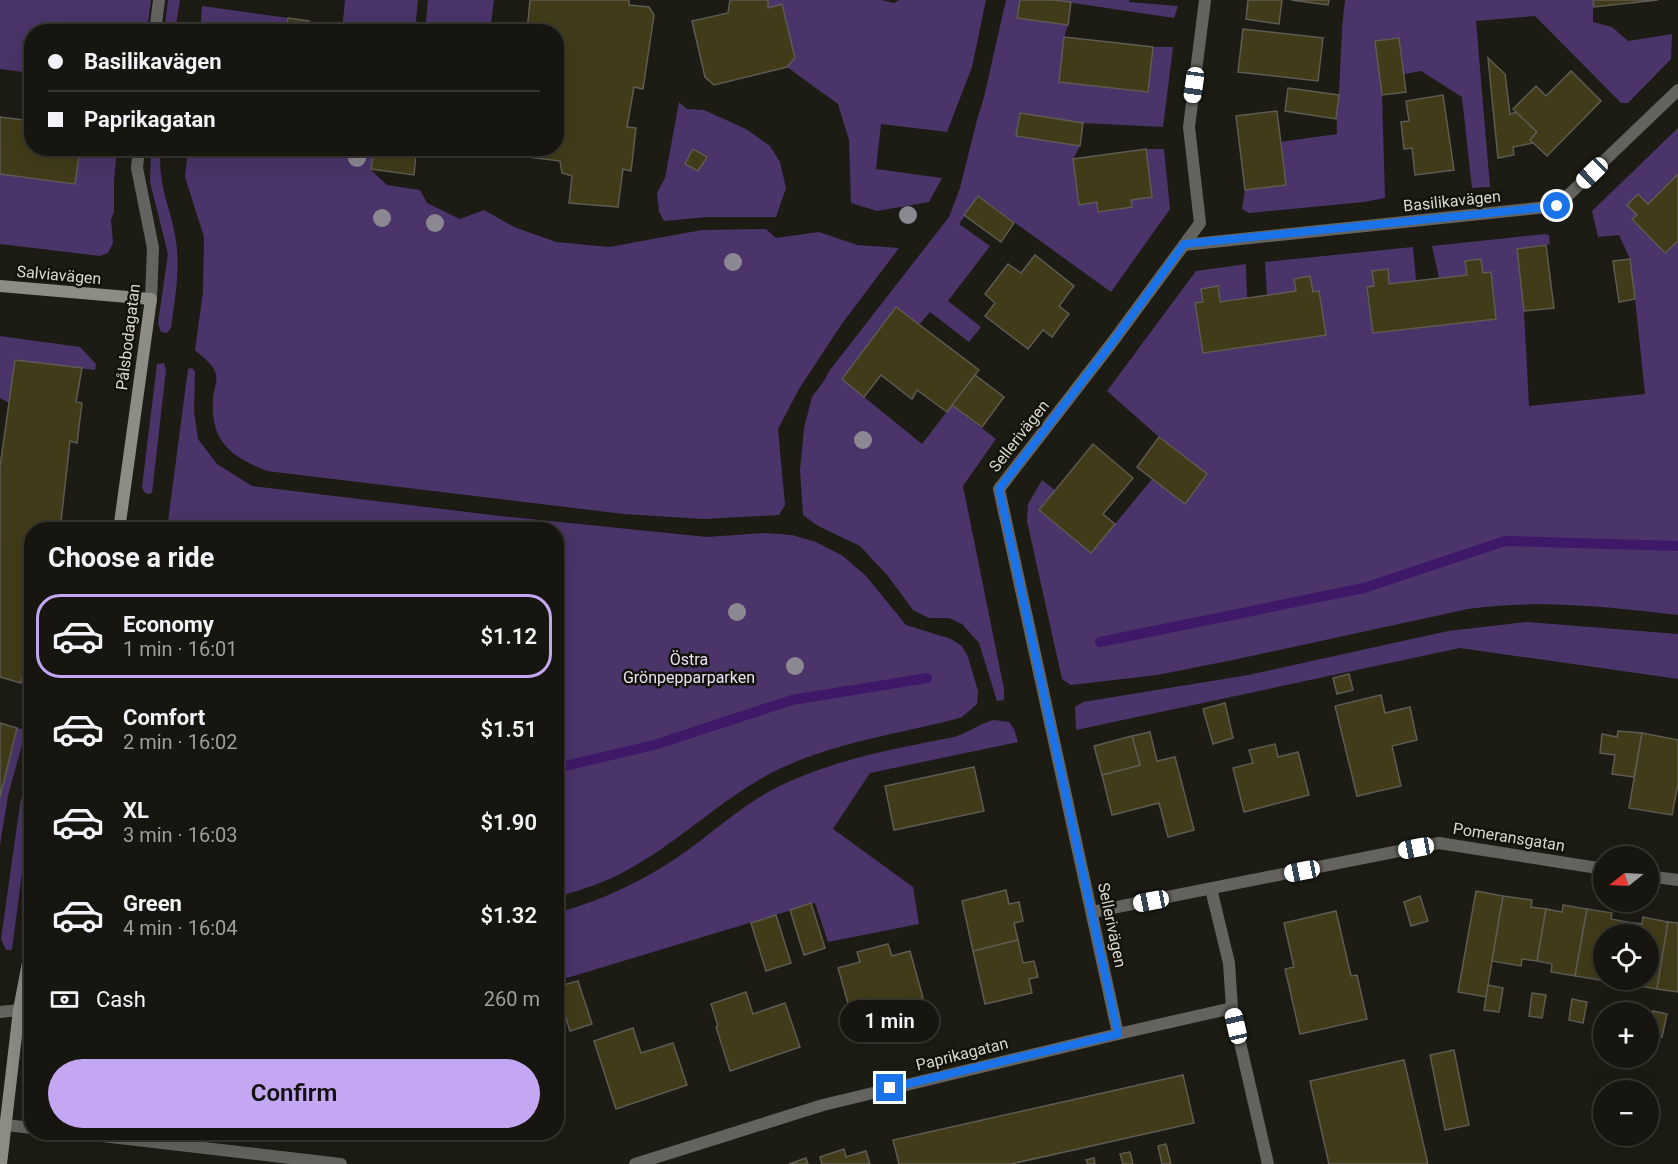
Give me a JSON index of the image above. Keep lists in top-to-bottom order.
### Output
{
  "streets": {
    "street": [
      "Basilikavägen",
      "Salviavägen",
      "Pålsbodagatan",
      "Sellerivägen",
      "Pomeransgatan",
      "Paprikagatan"
    ]
  },
  "crossings": [
    ["Basilikavägen", "Sellerivägen"],
    ["Salviavägen", "Pålsbodagatan"],
    ["Sellerivägen", "Pomeransgatan"],
    ["Sellerivägen", "Paprikagatan"]
  ],
  "parks": ["Östra Grönpepparparken"],
  "north": "left",
  "page": {
    "banner": ["Basilikavägen", "Paprikagatan"],
    "heading": "Choose a ride",
    "list": [
      {
        "name": "Economy",
        "note": "1 min · 16:01",
        "value": "$1.12"
      },
      {
        "name": "Comfort",
        "note": "2 min · 16:02",
        "value": "$1.51"
      },
      {
        "name": "XL",
        "note": "3 min · 16:03",
        "value": "$1.90"
      },
      {
        "name": "Green",
        "note": "4 min · 16:04",
        "value": "$1.32"
      }
    ],
    "map_buttons": ["+", "−"],
    "pay": ["Cash", "260 m"],
    "bubble": "1 min",
    "buttons": "Confirm"
  }
}
